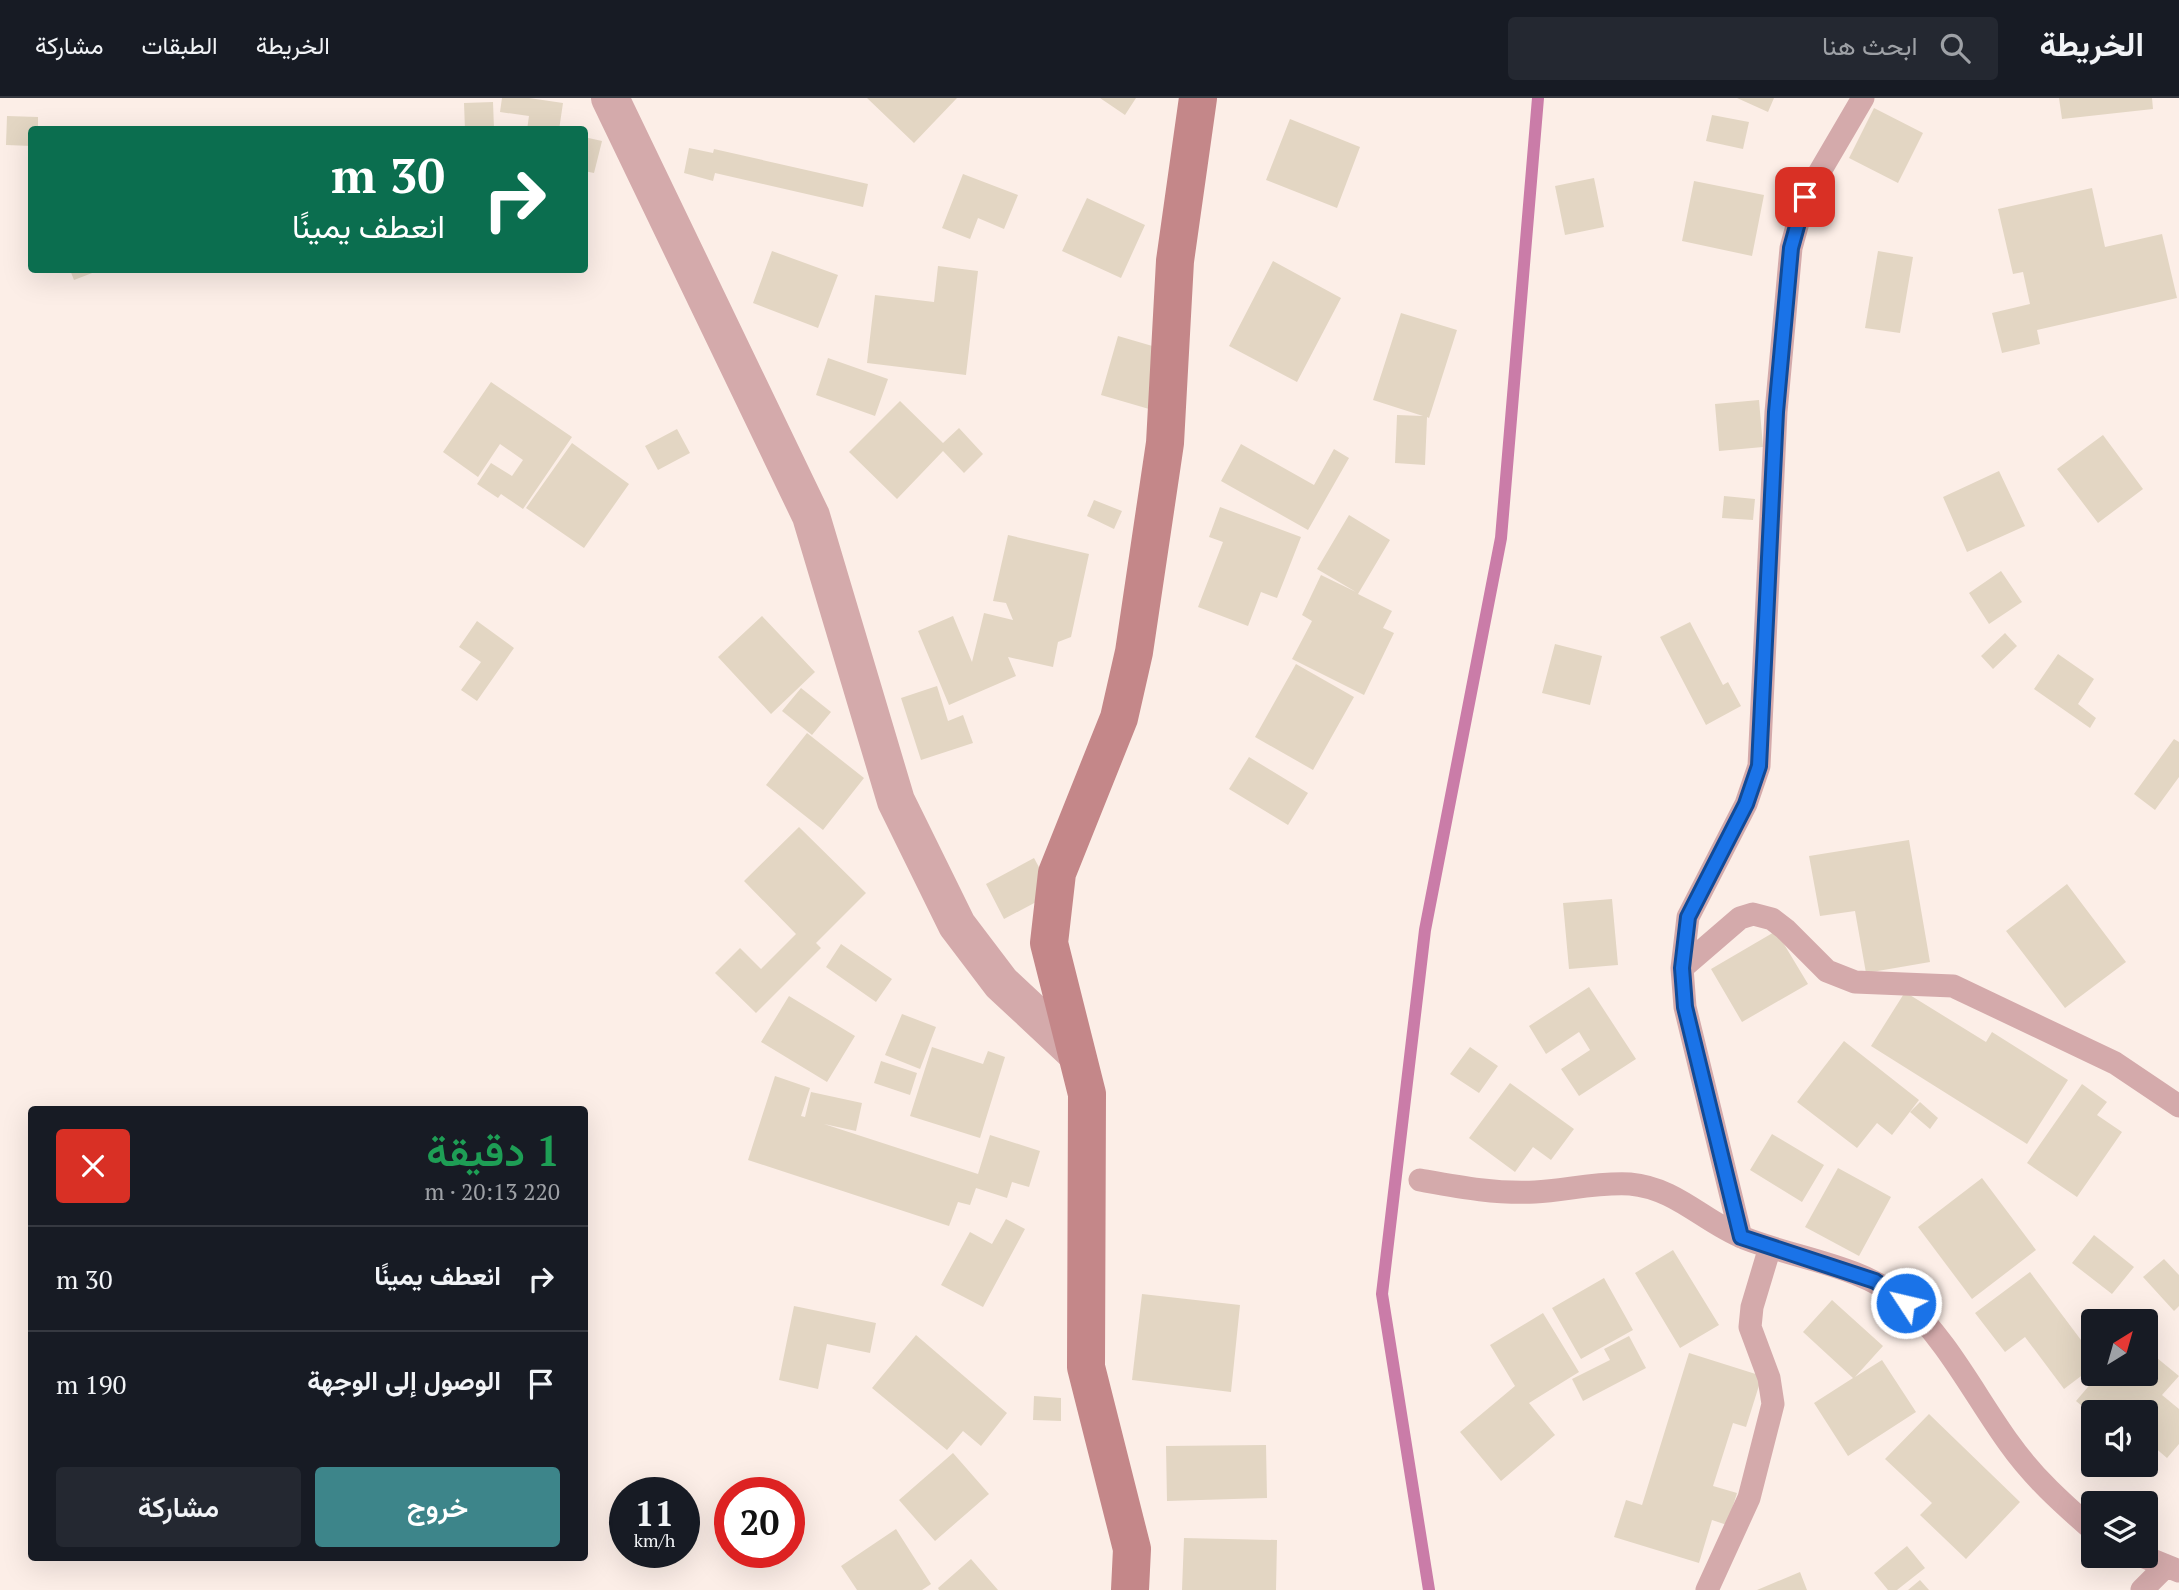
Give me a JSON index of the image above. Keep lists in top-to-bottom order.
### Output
{
  "north": "top right",
  "page": {
    "header": "الخريطة",
    "search": "ابحث هنا",
    "nav": ["الخريطة", "الطبقات", "مشاركة"],
    "turn": ["30 m", "انعطف يمينًا"],
    "heading": ["1 دقيقة", "220 m · 20:13"],
    "list": [
      {
        "name": "انعطف يمينًا",
        "value": "30 m"
      },
      {
        "name": "الوصول إلى الوجهة",
        "value": "190 m"
      }
    ],
    "buttons": ["خروج", "مشاركة"],
    "speed": "11 km/h",
    "limit": "20"
  }
}
